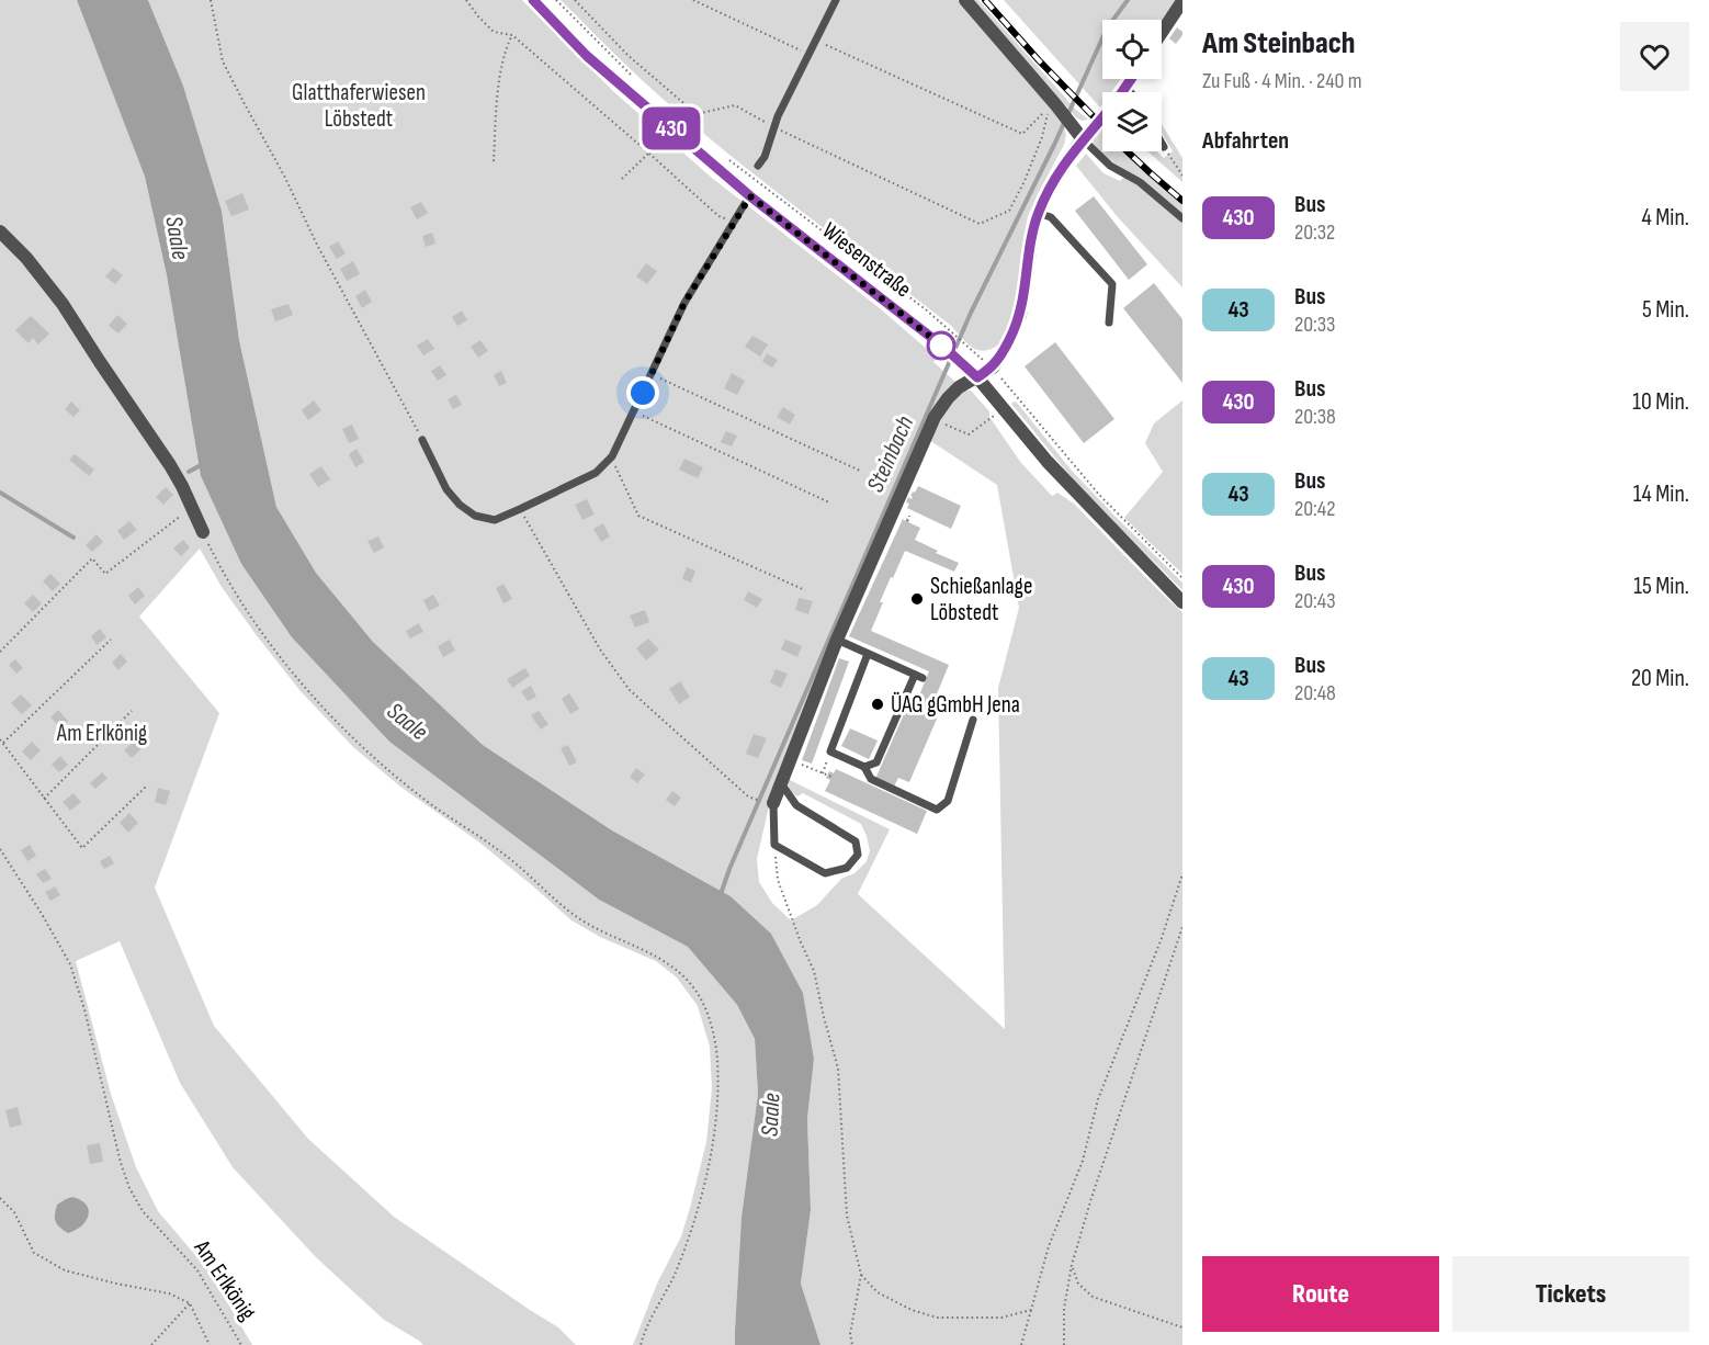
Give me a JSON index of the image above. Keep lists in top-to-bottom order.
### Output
{
  "streets": {
    "street": ["Wiesenstraße"],
    "path": ["Am Erlkönig"]
  },
  "water": ["Saale", "Steinbach"],
  "parks": ["Glatthaferwiesen Löbstedt", "Am Erlkönig"],
  "places": ["Schießanlage Löbstedt", "ÜAG gGmbH Jena"],
  "lines": ["bus line 430"],
  "page": {
    "on_map": "430",
    "heading": [
      ["Am Steinbach", "Zu Fuß · 4 Min. · 240 m"],
      "Abfahrten"
    ],
    "list": [
      {
        "mark": "430",
        "name": "Bus",
        "note": "20:32",
        "value": "4 Min."
      },
      {
        "mark": "43",
        "name": "Bus",
        "note": "20:33",
        "value": "5 Min."
      },
      {
        "mark": "430",
        "name": "Bus",
        "note": "20:38",
        "value": "10 Min."
      },
      {
        "mark": "43",
        "name": "Bus",
        "note": "20:42",
        "value": "14 Min."
      },
      {
        "mark": "430",
        "name": "Bus",
        "note": "20:43",
        "value": "15 Min."
      },
      {
        "mark": "43",
        "name": "Bus",
        "note": "20:48",
        "value": "20 Min."
      }
    ],
    "buttons": ["Route", "Tickets"]
  }
}
